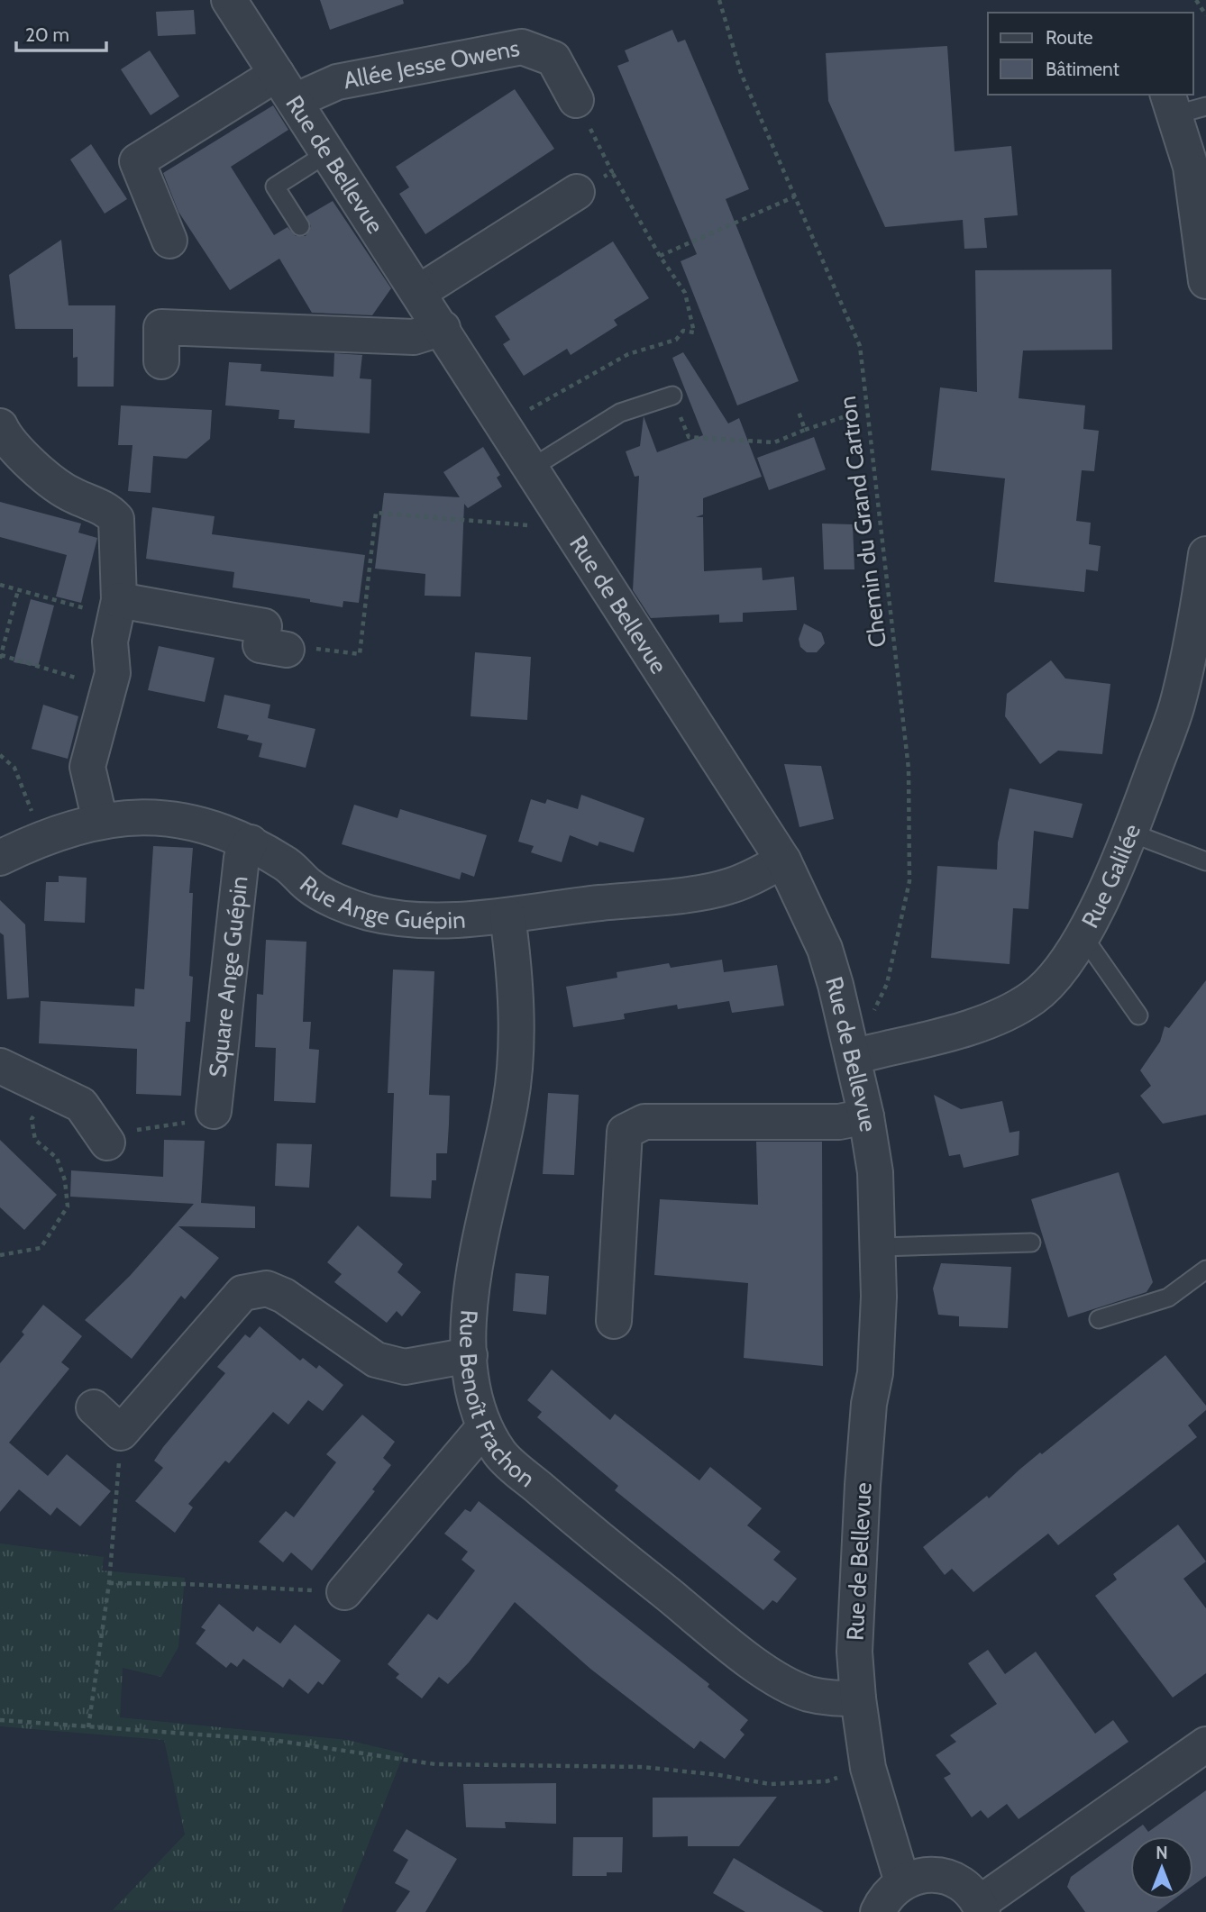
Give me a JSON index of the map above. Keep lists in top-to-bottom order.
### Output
{
  "streets": {
    "street": [
      "Allée Jesse Owens",
      "Rue de Bellevue",
      "Rue Galilée",
      "Rue Ange Guépin",
      "Square Ange Guépin",
      "Rue Benoît Frachon"
    ],
    "path": ["Chemin du Grand Cartron"]
  },
  "crossings": [
    ["Allée Jesse Owens", "Rue de Bellevue"],
    ["Rue de Bellevue", "Chemin du Grand Cartron"],
    ["Rue de Bellevue", "Rue Galilée"],
    ["Rue de Bellevue", "Rue Ange Guépin"],
    ["Rue de Bellevue", "Rue Benoît Frachon"],
    ["Chemin du Grand Cartron", "Rue Galilée"],
    ["Rue Ange Guépin", "Square Ange Guépin"],
    ["Rue Ange Guépin", "Rue Benoît Frachon"]
  ],
  "legend": ["Route", "Bâtiment"],
  "scale_bar": "20 m",
  "north": "top"
}
